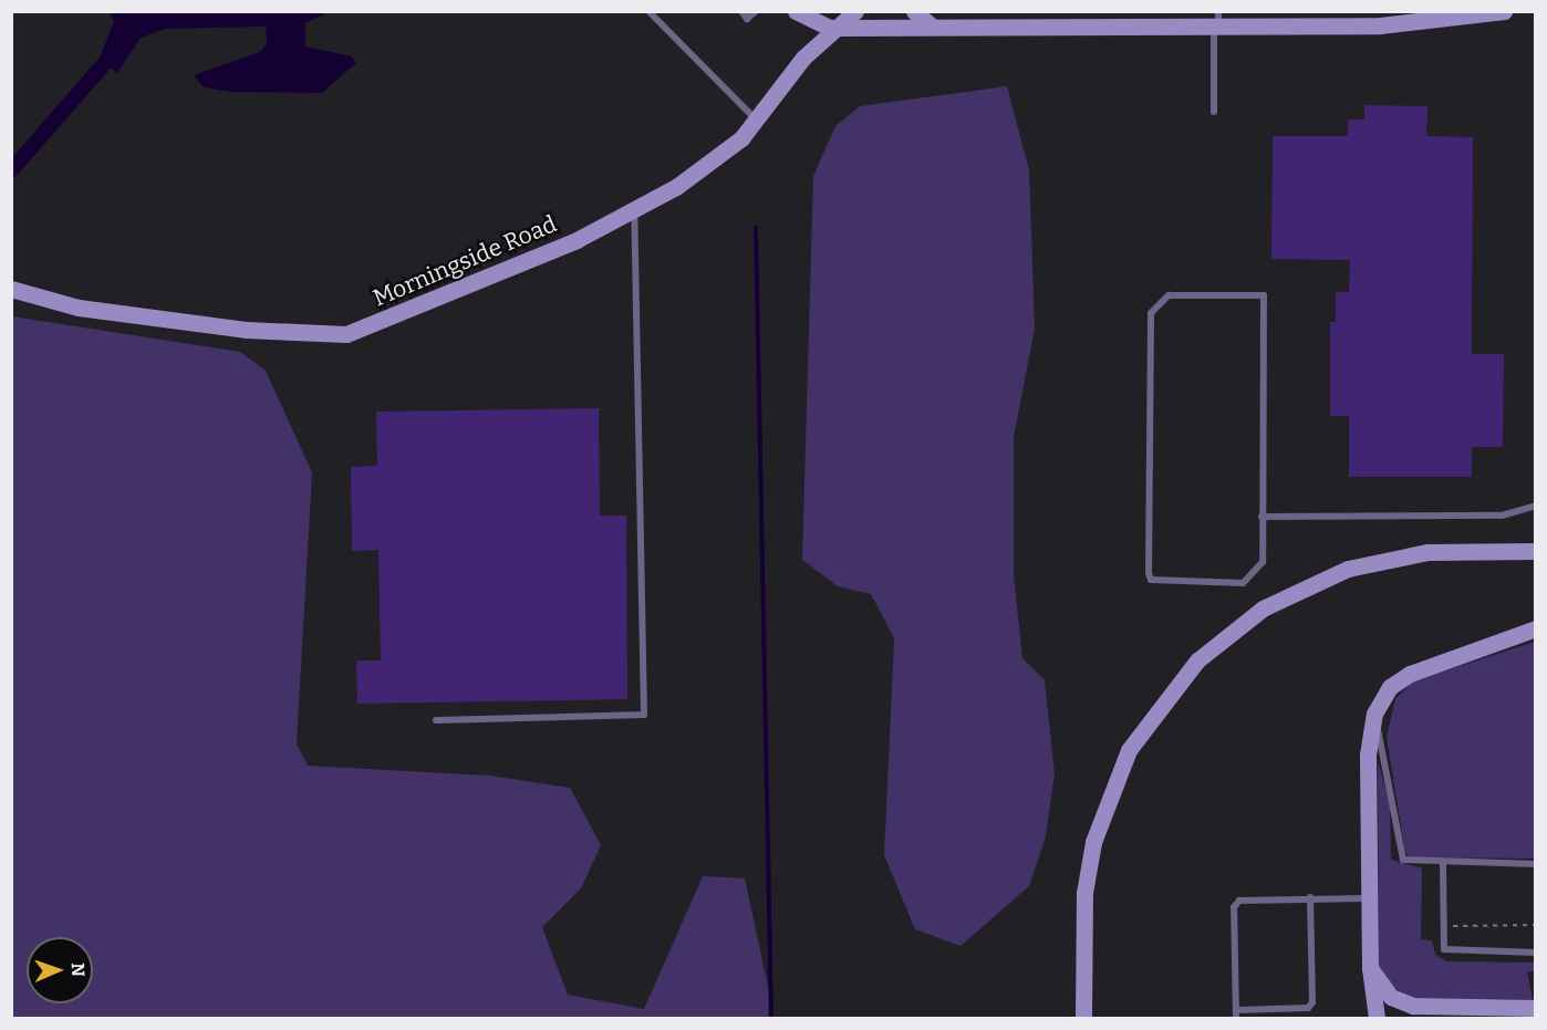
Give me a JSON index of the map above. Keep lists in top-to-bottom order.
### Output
{
  "streets": {
    "street": ["Morningside Road"]
  },
  "north": "right"
}
